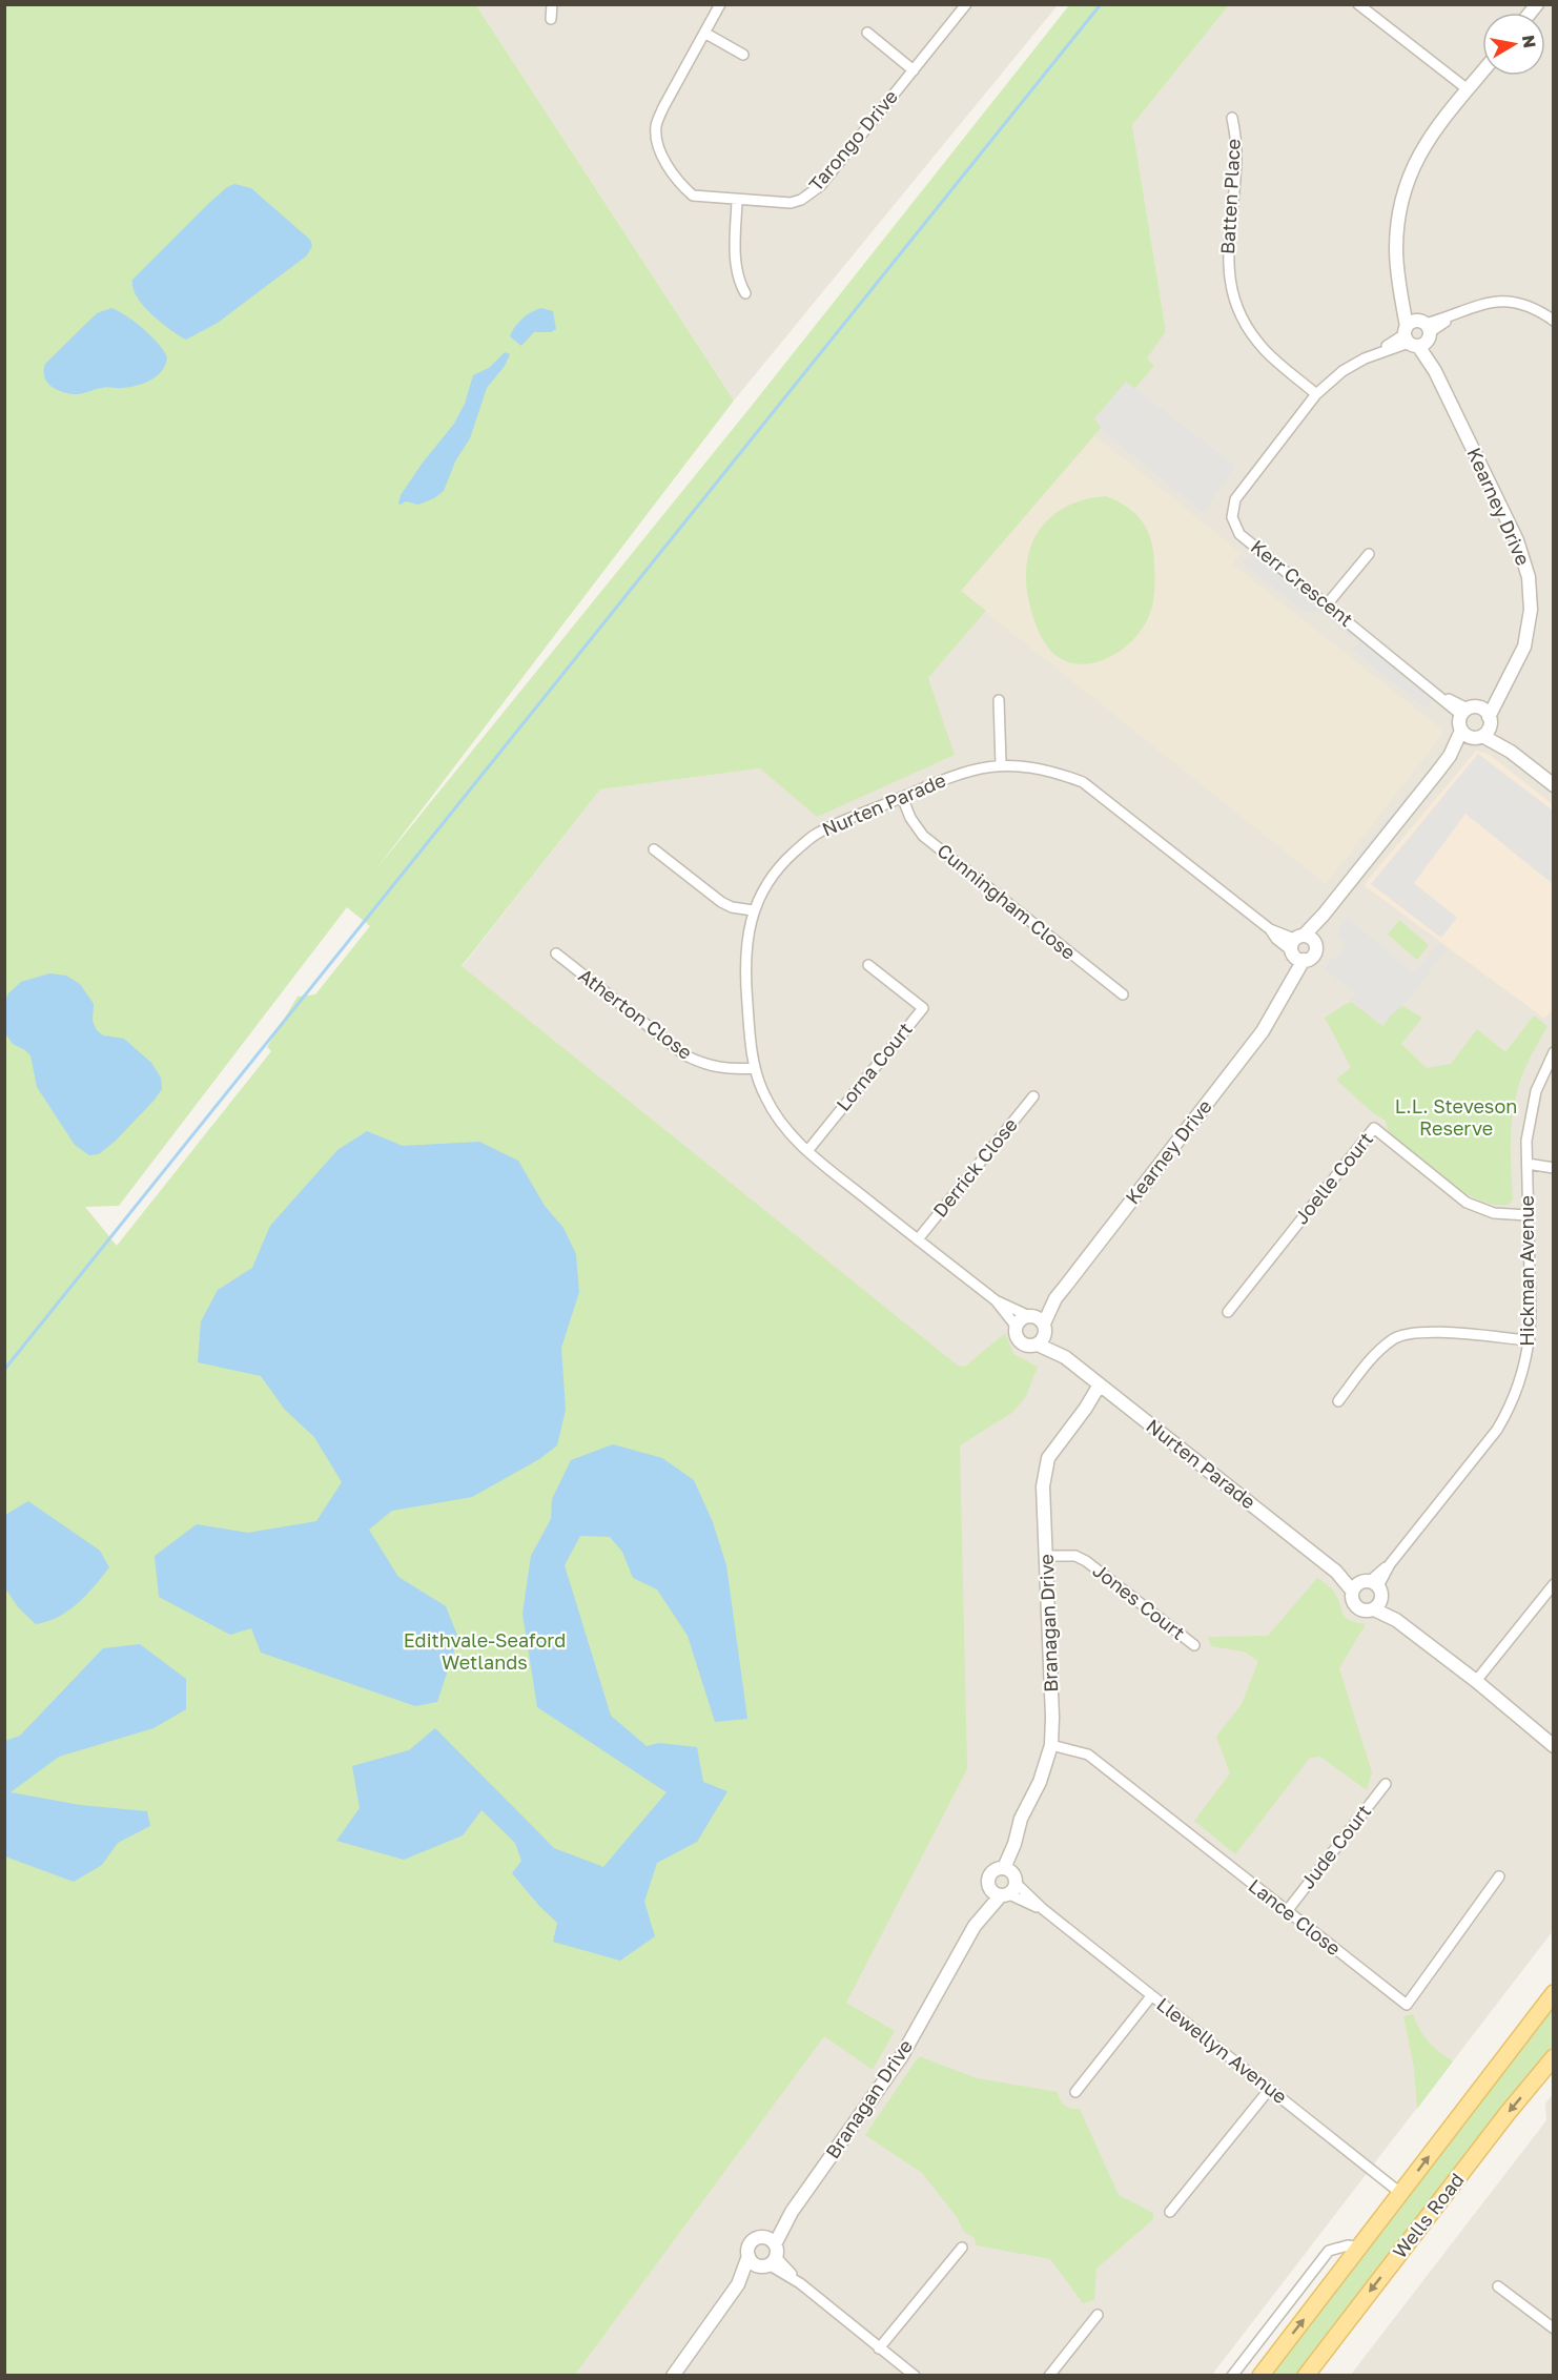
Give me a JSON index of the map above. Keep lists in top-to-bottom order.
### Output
{
  "streets": {
    "main road": ["Wells Road"],
    "street": [
      "Tarongo Drive",
      "Batten Place",
      "Kearney Drive",
      "Kerr Crescent",
      "Nurten Parade",
      "Cunningham Close",
      "Atherton Close",
      "Lorna Court",
      "Derrick Close",
      "Joelle Court",
      "Hickman Avenue",
      "Jones Court",
      "Branagan Drive",
      "Jude Court",
      "Lance Close",
      "Llewellyn Avenue"
    ]
  },
  "crossings": [
    ["Batten Place", "Kerr Crescent"],
    ["Kearney Drive", "Kerr Crescent"],
    ["Kearney Drive", "Nurten Parade"],
    ["Nurten Parade", "Cunningham Close"],
    ["Nurten Parade", "Atherton Close"],
    ["Nurten Parade", "Lorna Court"],
    ["Nurten Parade", "Derrick Close"],
    ["Nurten Parade", "Hickman Avenue"],
    ["Nurten Parade", "Branagan Drive"],
    ["Joelle Court", "Hickman Avenue"],
    ["Jones Court", "Branagan Drive"],
    ["Branagan Drive", "Lance Close"],
    ["Branagan Drive", "Llewellyn Avenue"],
    ["Jude Court", "Lance Close"],
    ["Llewellyn Avenue", "Wells Road"]
  ],
  "parks": ["L.L. Steveson Reserve", "Edithvale-Seaford Wetlands"],
  "north": "right"
}
